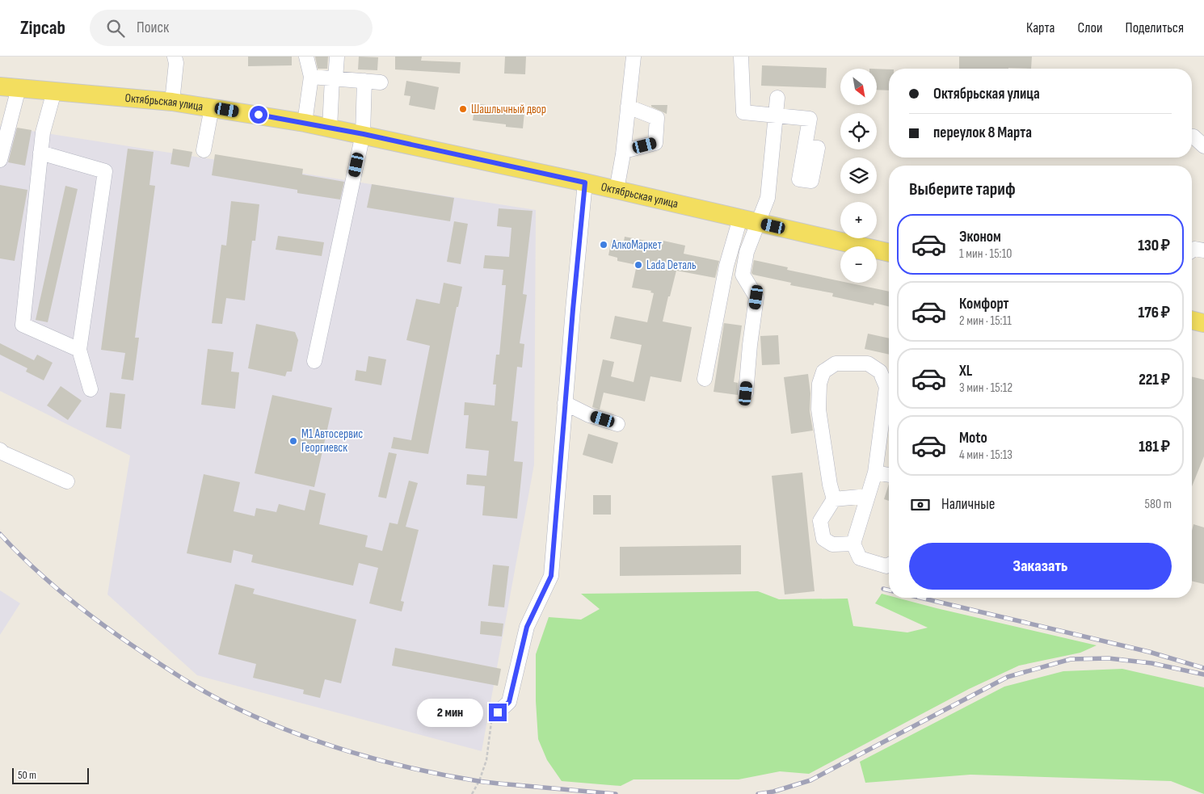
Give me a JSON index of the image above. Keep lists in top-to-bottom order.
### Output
{
  "streets": {
    "main road": ["Октябрьская улица"]
  },
  "places": [
    "Шашлычный двор",
    "АлкоМаркет",
    "Lada Dеталь",
    "М1 Автосервис Георгиевск"
  ],
  "scale_bar": "50 m",
  "north": "bottom right",
  "page": {
    "header": "Zipcab",
    "search": "Поиск",
    "nav": ["Карта", "Слои", "Поделиться"],
    "map_buttons": ["+", "−"],
    "banner": ["Октябрьская улица", "переулок 8 Марта"],
    "heading": "Выберите тариф",
    "list": [
      {
        "name": "Эконом",
        "note": "1 мин · 15:10",
        "value": "130 ₽"
      },
      {
        "name": "Комфорт",
        "note": "2 мин · 15:11",
        "value": "176 ₽"
      },
      {
        "name": "XL",
        "note": "3 мин · 15:12",
        "value": "221 ₽"
      },
      {
        "name": "Moto",
        "note": "4 мин · 15:13",
        "value": "181 ₽"
      }
    ],
    "pay": ["Наличные", "580 m"],
    "buttons": "Заказать",
    "bubble": "2 мин",
    "scale": "50 m"
  }
}
